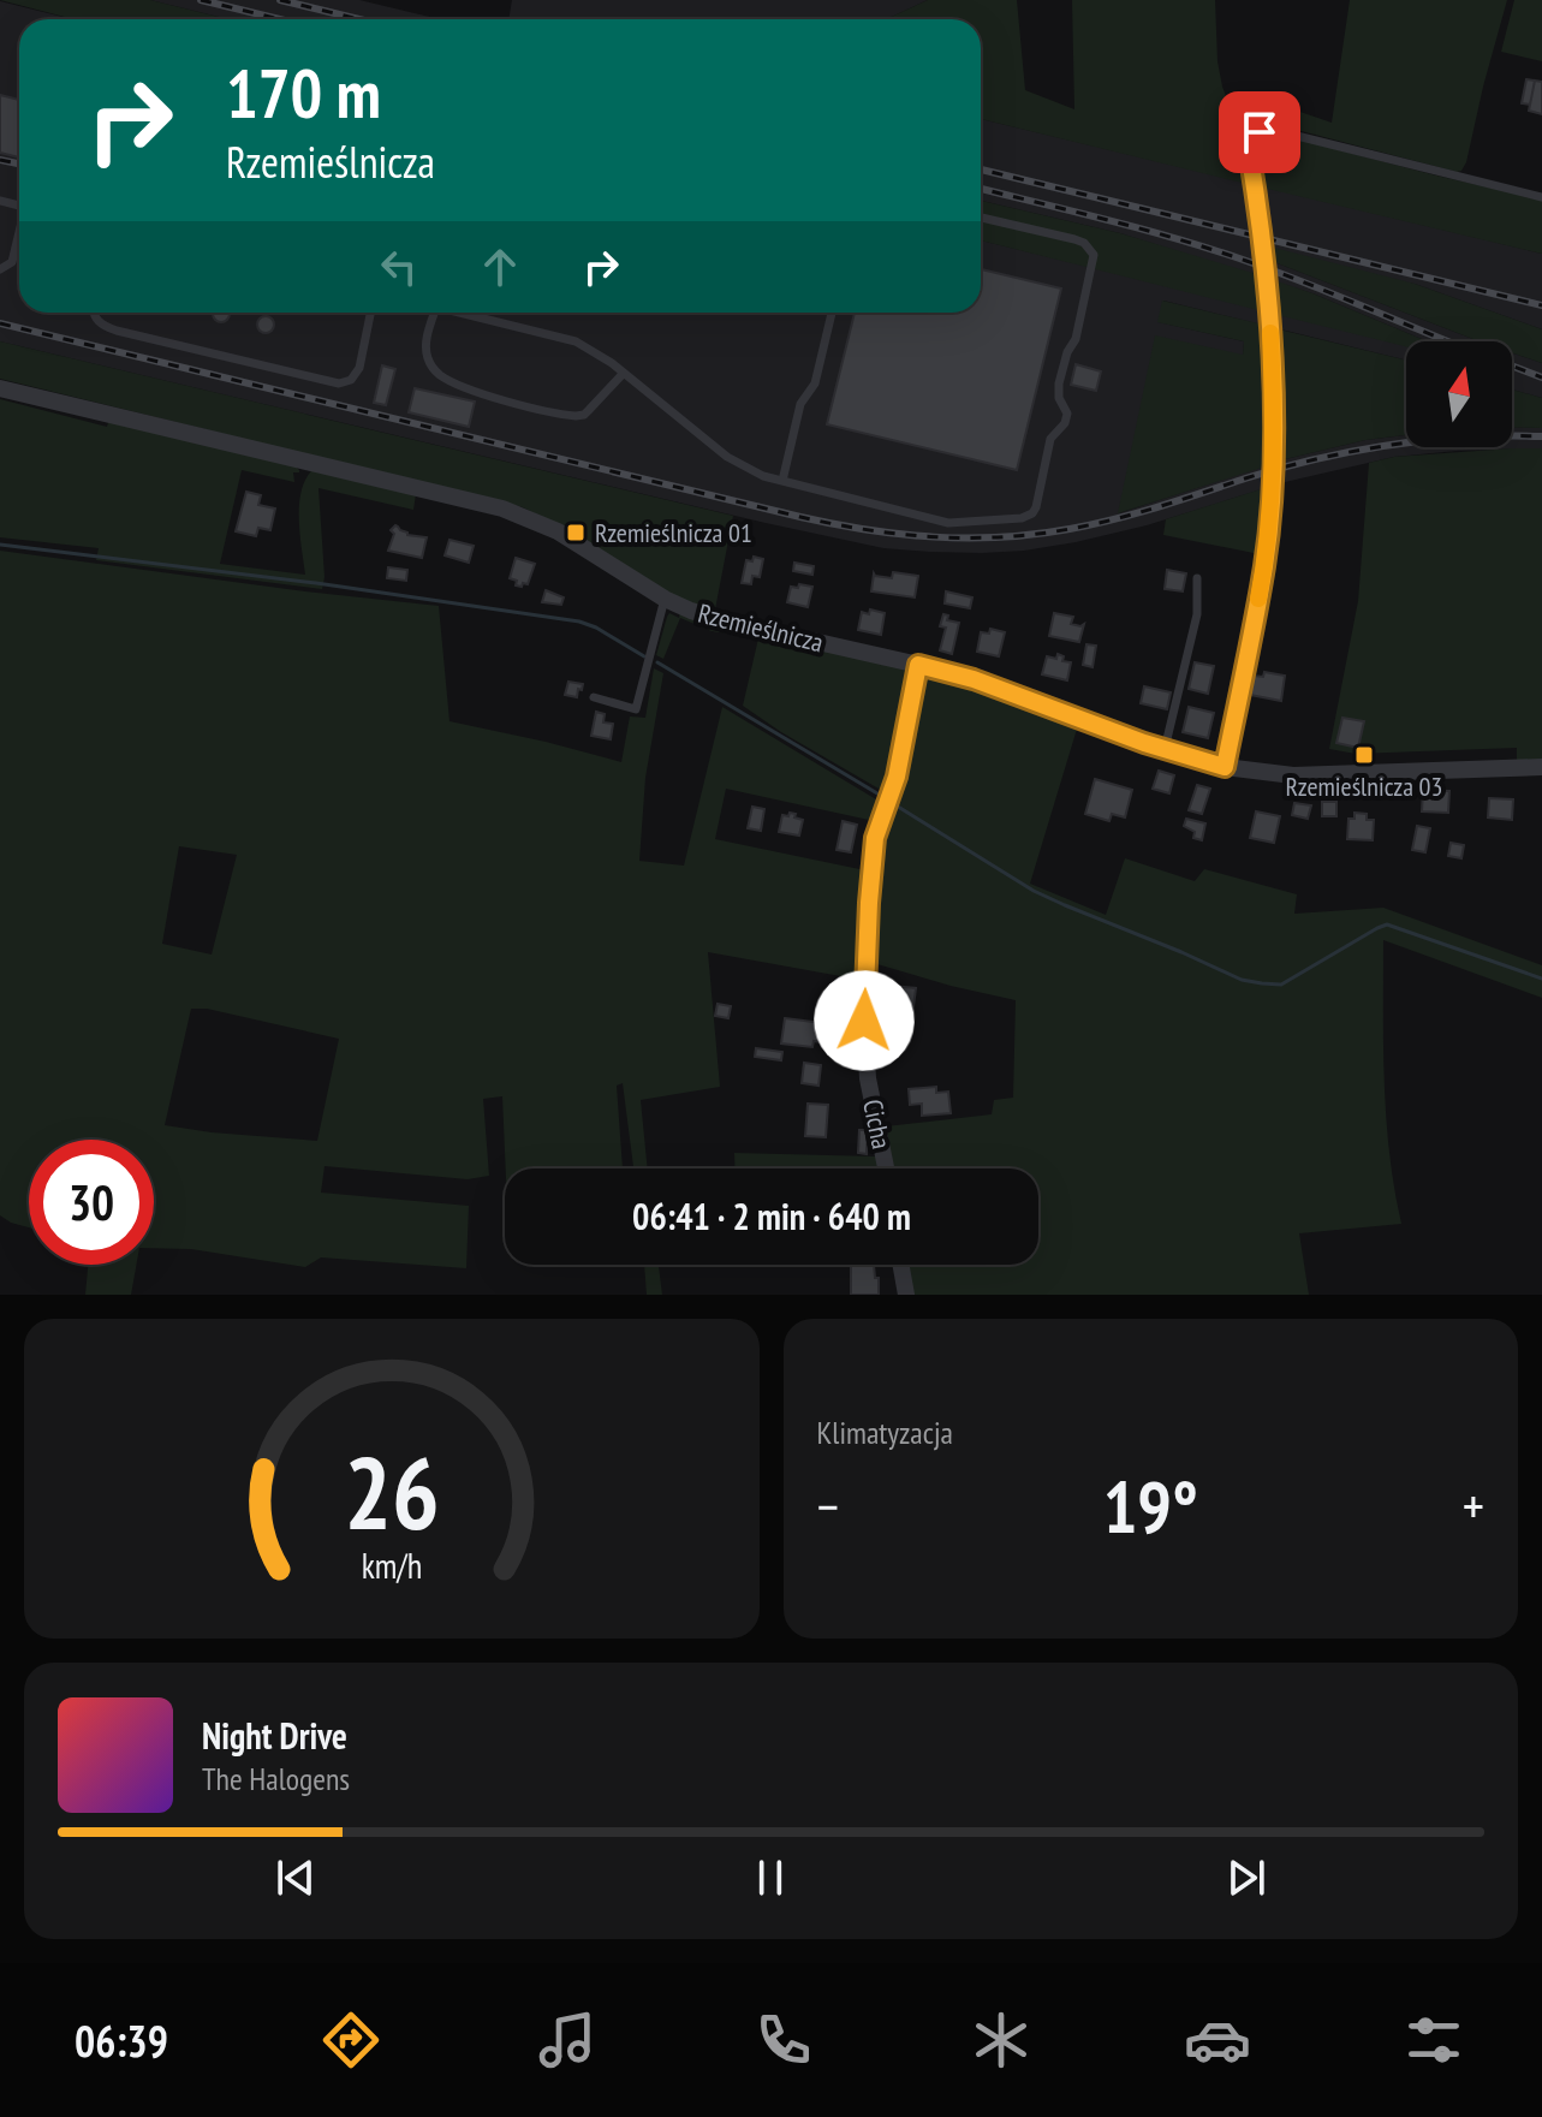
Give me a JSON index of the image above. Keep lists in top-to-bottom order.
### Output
{
  "streets": {
    "street": ["Rzemieślnicza", "Cicha"]
  },
  "crossings": [
    ["Rzemieślnicza", "Cicha"]
  ],
  "places": {
    "transit": ["Rzemieślnicza 01", "Rzemieślnicza 03"]
  },
  "north": "top",
  "page": {
    "turn": ["170 m", "Rzemieślnicza"],
    "limit": "30",
    "trip": "06:41 · 2 min · 640 m",
    "tile": "Klimatyzacja",
    "heat": ["−", "19°", "+"],
    "song": ["Night Drive", "The Halogens"],
    "tabs": "06:39",
    "gauge": ["26", "km/h"]
  }
}
